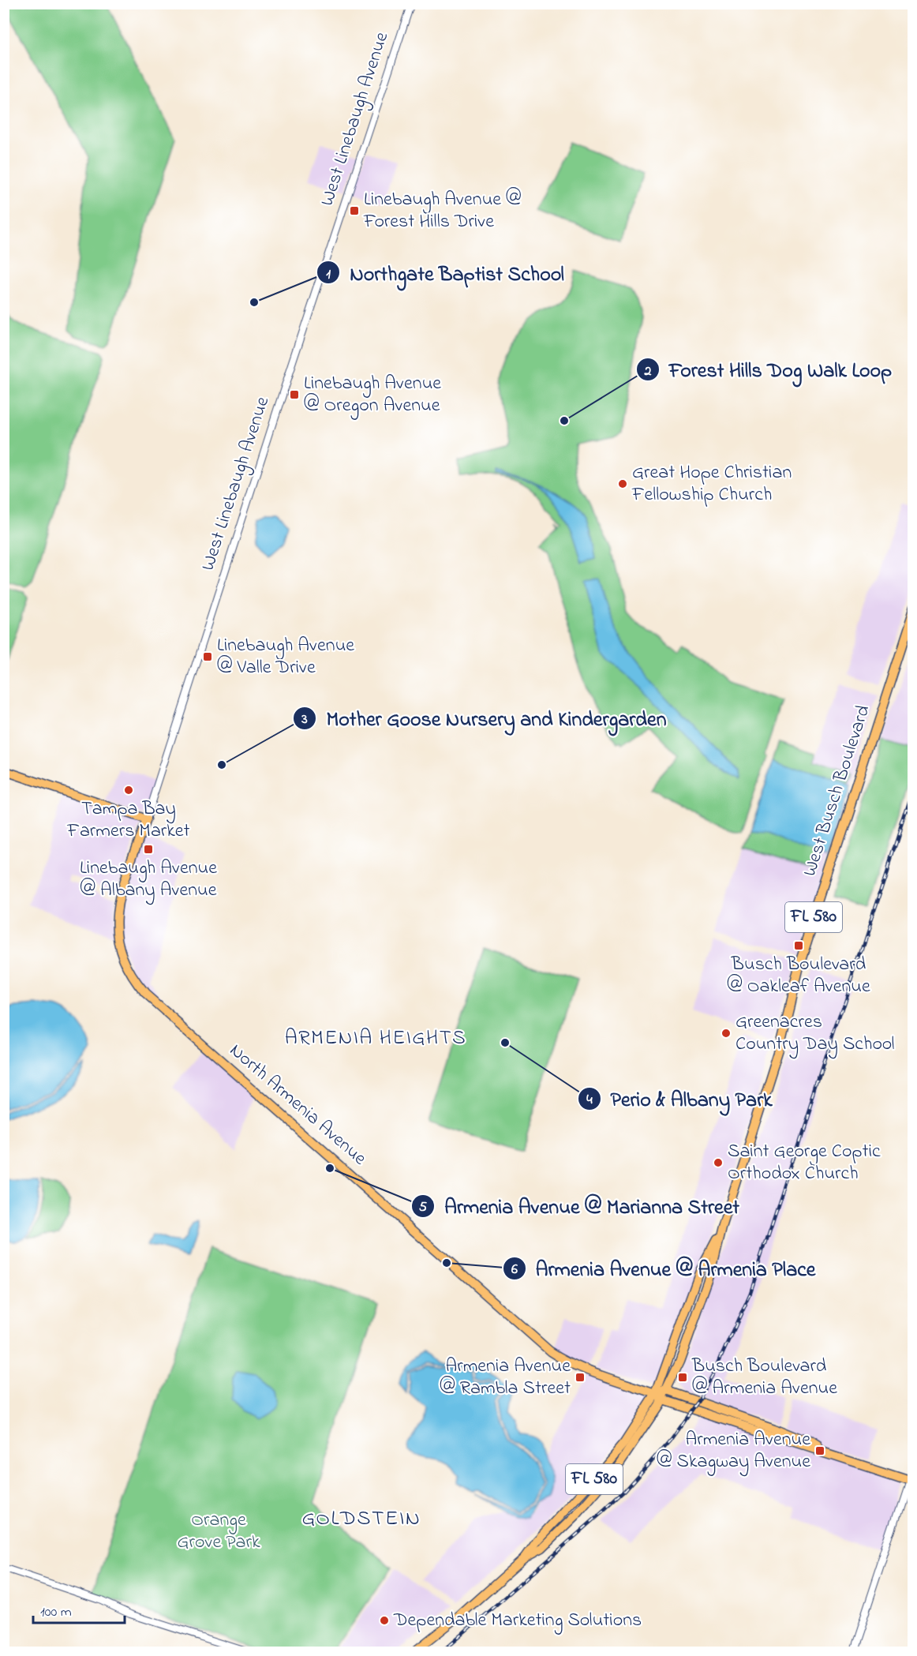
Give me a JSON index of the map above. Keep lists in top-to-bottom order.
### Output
{
  "streets": {
    "main road": [
      "West Linebaugh Avenue",
      "West Busch Boulevard",
      "FL 580",
      "North Armenia Avenue"
    ]
  },
  "crossings": [
    ["West Linebaugh Avenue", "North Armenia Avenue"],
    ["West Busch Boulevard", "North Armenia Avenue"]
  ],
  "districts": ["ARMENIA HEIGHTS", "GOLDSTEIN"],
  "parks": ["Orange Grove Park"],
  "places": {
    "transit": [
      "Linebaugh Avenue @ Forest Hills Drive",
      "Linebaugh Avenue @ Oregon Avenue",
      "Linebaugh Avenue @ Valle Drive",
      "Linebaugh Avenue @ Albany Avenue",
      "Busch Boulevard @ Oakleaf Avenue",
      "Armenia Avenue @ Rambla Street",
      "Busch Boulevard @ Armenia Avenue",
      "Armenia Avenue @ Skagway Avenue"
    ],
    "other": [
      "Northgate Baptist School",
      "Forest Hills Dog Walk Loop",
      "Great Hope Christian Fellowship Church",
      "Mother Goose Nursery and Kindergarden",
      "Tampa Bay Farmers Market",
      "Greenacres Country Day School",
      "Perio & Albany Park",
      "Saint George Coptic Orthodox Church",
      "Armenia Avenue @ Marianna Street",
      "Armenia Avenue @ Armenia Place",
      "Dependable Marketing Solutions"
    ]
  },
  "scale_bar": "100 m"
}
